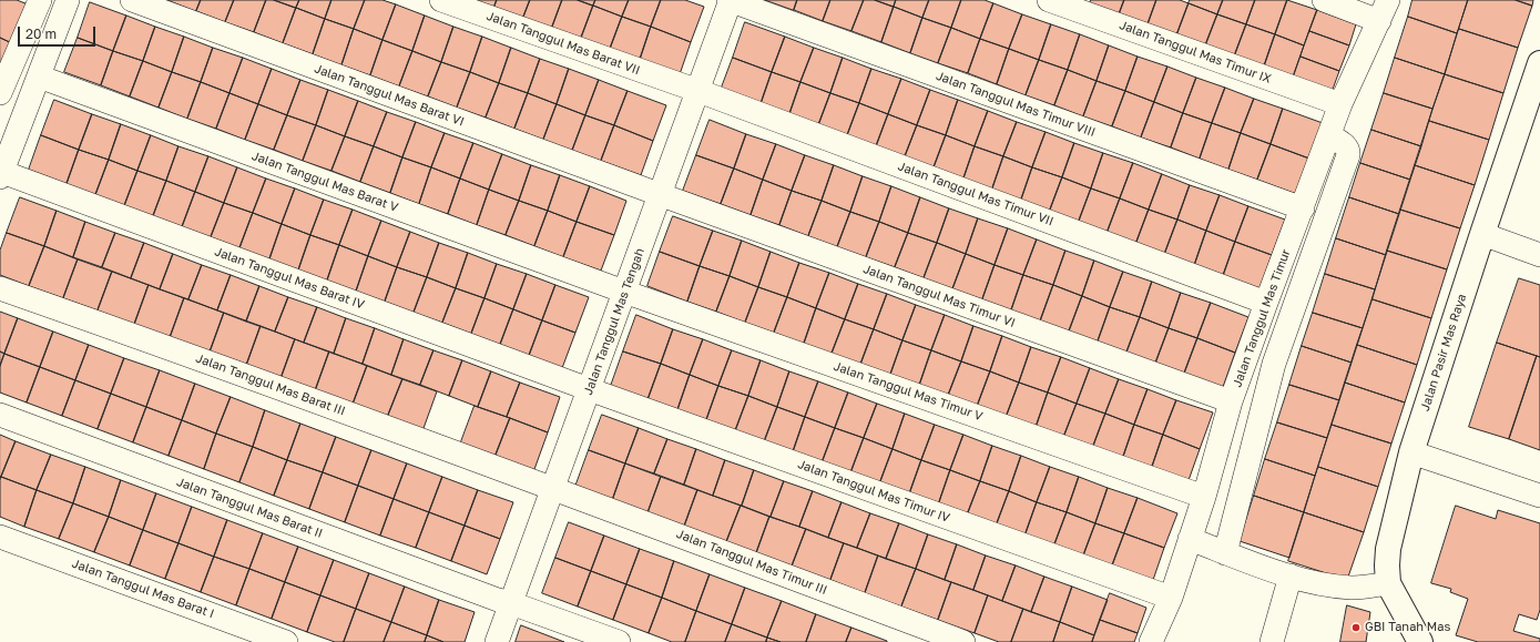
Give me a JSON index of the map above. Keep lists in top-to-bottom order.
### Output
{
  "streets": {
    "street": [
      "Jalan Tanggul Mas Barat VII",
      "Jalan Tanggul Mas Timur IX",
      "Jalan Tanggul Mas Barat VI",
      "Jalan Tanggul Mas Timur VIII",
      "Jalan Tanggul Mas Barat V",
      "Jalan Tanggul Mas Timur VII",
      "Jalan Tanggul Mas Barat IV",
      "Jalan Tanggul Mas Timur VI",
      "Jalan Tanggul Mas Timur",
      "Jalan Tanggul Mas Tengah",
      "Jalan Pasir Mas Raya",
      "Jalan Tanggul Mas Barat III",
      "Jalan Tanggul Mas Timur V",
      "Jalan Tanggul Mas Timur IV",
      "Jalan Tanggul Mas Barat II",
      "Jalan Tanggul Mas Timur III",
      "Jalan Tanggul Mas Barat I"
    ]
  },
  "crossings": [
    ["Jalan Tanggul Mas Barat VII", "Jalan Tanggul Mas Timur VII"],
    ["Jalan Tanggul Mas Barat VII", "Jalan Tanggul Mas Tengah"],
    ["Jalan Tanggul Mas Timur IX", "Jalan Tanggul Mas Timur"],
    ["Jalan Tanggul Mas Barat VI", "Jalan Tanggul Mas Timur VI"],
    ["Jalan Tanggul Mas Barat VI", "Jalan Tanggul Mas Tengah"],
    ["Jalan Tanggul Mas Timur VIII", "Jalan Tanggul Mas Timur"],
    ["Jalan Tanggul Mas Timur VIII", "Jalan Tanggul Mas Tengah"],
    ["Jalan Tanggul Mas Barat V", "Jalan Tanggul Mas Tengah"],
    ["Jalan Tanggul Mas Barat V", "Jalan Tanggul Mas Timur V"],
    ["Jalan Tanggul Mas Timur VII", "Jalan Tanggul Mas Timur"],
    ["Jalan Tanggul Mas Timur VII", "Jalan Tanggul Mas Tengah"],
    ["Jalan Tanggul Mas Barat IV", "Jalan Tanggul Mas Tengah"],
    ["Jalan Tanggul Mas Barat IV", "Jalan Tanggul Mas Timur IV"],
    ["Jalan Tanggul Mas Timur VI", "Jalan Tanggul Mas Timur"],
    ["Jalan Tanggul Mas Timur VI", "Jalan Tanggul Mas Tengah"],
    ["Jalan Tanggul Mas Timur", "Jalan Tanggul Mas Timur V"],
    ["Jalan Tanggul Mas Timur", "Jalan Tanggul Mas Timur IV"],
    ["Jalan Tanggul Mas Tengah", "Jalan Tanggul Mas Barat III"],
    ["Jalan Tanggul Mas Tengah", "Jalan Tanggul Mas Timur V"],
    ["Jalan Tanggul Mas Tengah", "Jalan Tanggul Mas Timur IV"],
    ["Jalan Tanggul Mas Tengah", "Jalan Tanggul Mas Barat II"],
    ["Jalan Tanggul Mas Tengah", "Jalan Tanggul Mas Timur III"],
    ["Jalan Tanggul Mas Barat III", "Jalan Tanggul Mas Timur III"]
  ],
  "places": ["GBI Tanah Mas"],
  "scale_bar": "20 m"
}
